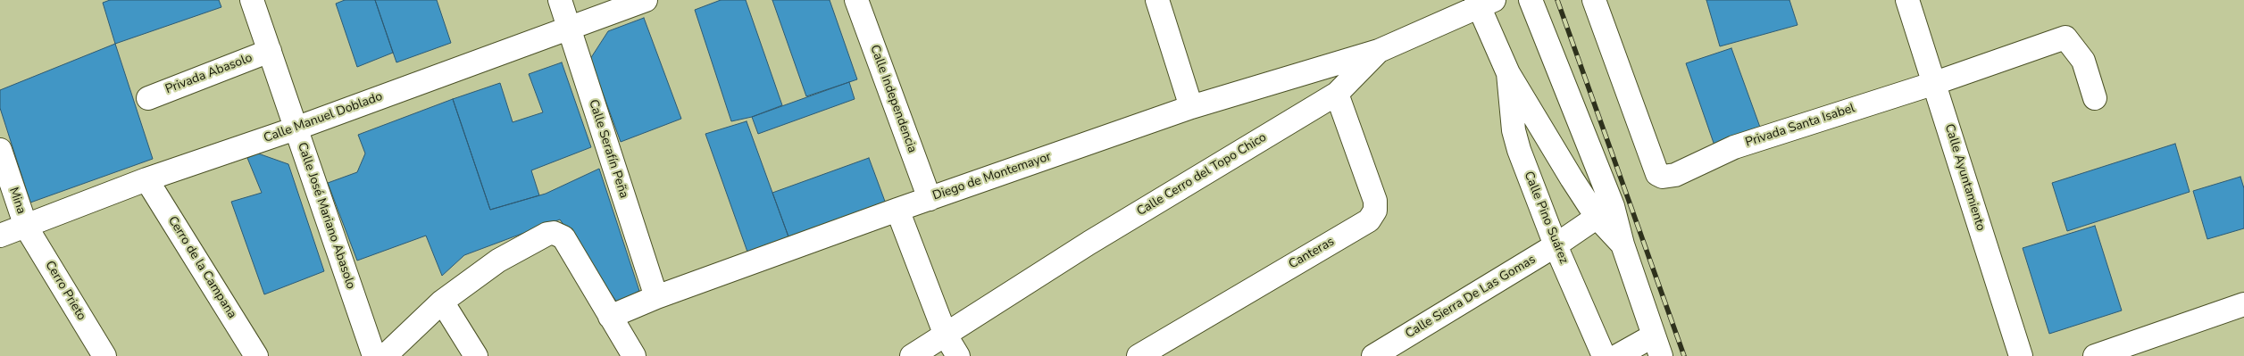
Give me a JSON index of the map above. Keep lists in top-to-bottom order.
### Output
{
  "streets": {
    "street": [
      "Privada Abasolo",
      "Calle Independencia",
      "Calle Manuel Doblado",
      "Privada Santa Isabel",
      "Calle Serafín Peña",
      "Calle Cerro del Topo Chico",
      "Diego de Montemayor",
      "Calle Ayuntamiento",
      "Mina",
      "Calle José Mariano Abasolo",
      "Calle Pino Suárez",
      "Canteras",
      "Cerro de la Campana",
      "Cerro Prieto",
      "Calle Sierra De Las Gomas"
    ]
  },
  "crossings": [
    ["Privada Abasolo", "Calle José Mariano Abasolo"],
    ["Calle Independencia", "Diego de Montemayor"],
    ["Calle Manuel Doblado", "Calle Serafín Peña"],
    ["Calle Manuel Doblado", "Mina"],
    ["Calle Manuel Doblado", "Calle José Mariano Abasolo"],
    ["Calle Manuel Doblado", "Cerro de la Campana"],
    ["Calle Manuel Doblado", "Cerro Prieto"],
    ["Privada Santa Isabel", "Calle Ayuntamiento"],
    ["Calle Serafín Peña", "Diego de Montemayor"],
    ["Calle Cerro del Topo Chico", "Diego de Montemayor"],
    ["Calle Cerro del Topo Chico", "Calle Pino Suárez"],
    ["Calle Cerro del Topo Chico", "Canteras"],
    ["Mina", "Cerro Prieto"],
    ["Calle Pino Suárez", "Calle Sierra De Las Gomas"]
  ]
}
